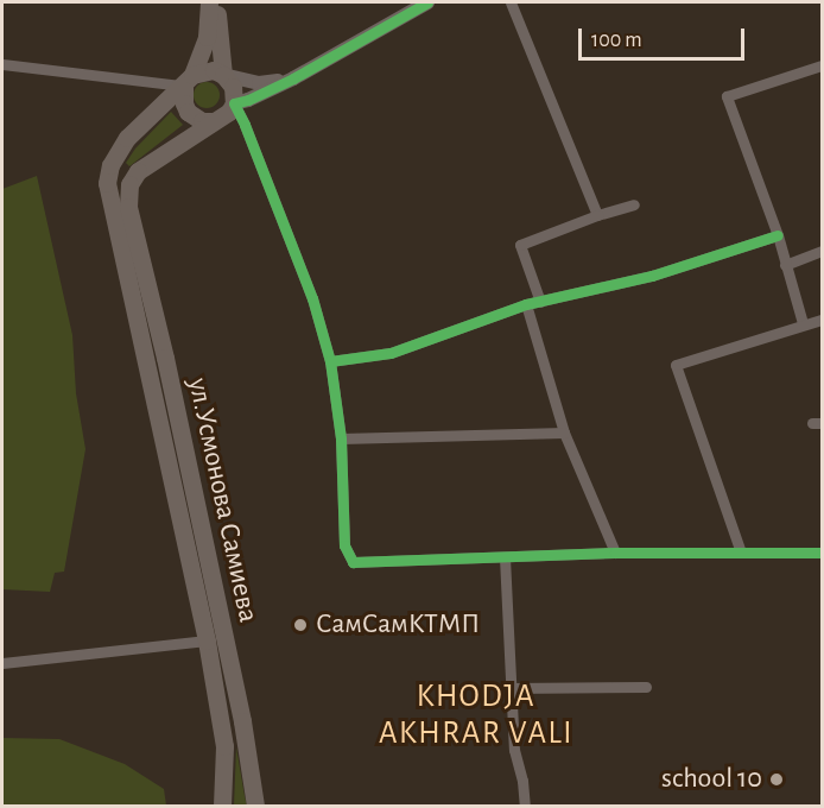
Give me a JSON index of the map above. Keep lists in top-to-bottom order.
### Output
{
  "streets": {
    "main road": ["ул.Усмонова Самиева"]
  },
  "districts": ["KHODJA AKHRAR VALI"],
  "places": ["СамСамКТМП", "school 10"],
  "scale_bar": "100 m"
}
